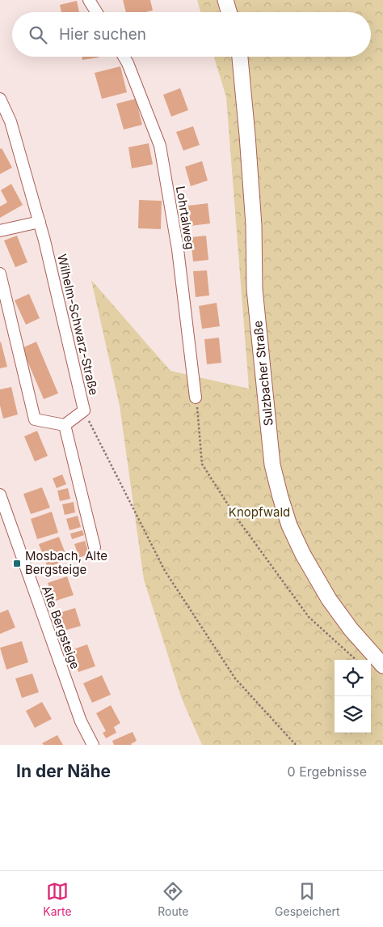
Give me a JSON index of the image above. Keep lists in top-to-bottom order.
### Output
{
  "streets": {
    "main road": ["Sulzbacher Straße"],
    "street": ["Lohrtalweg", "Wilhelm-Schwarz-Straße", "Alte Bergsteige"]
  },
  "parks": ["Knopfwald"],
  "places": {
    "transit": ["Mosbach, Alte Bergsteige"]
  },
  "page": {
    "search": "Hier suchen",
    "heading": ["In der Nähe", "0 Ergebnisse"],
    "nav": ["Karte", "Route", "Gespeichert"]
  }
}
